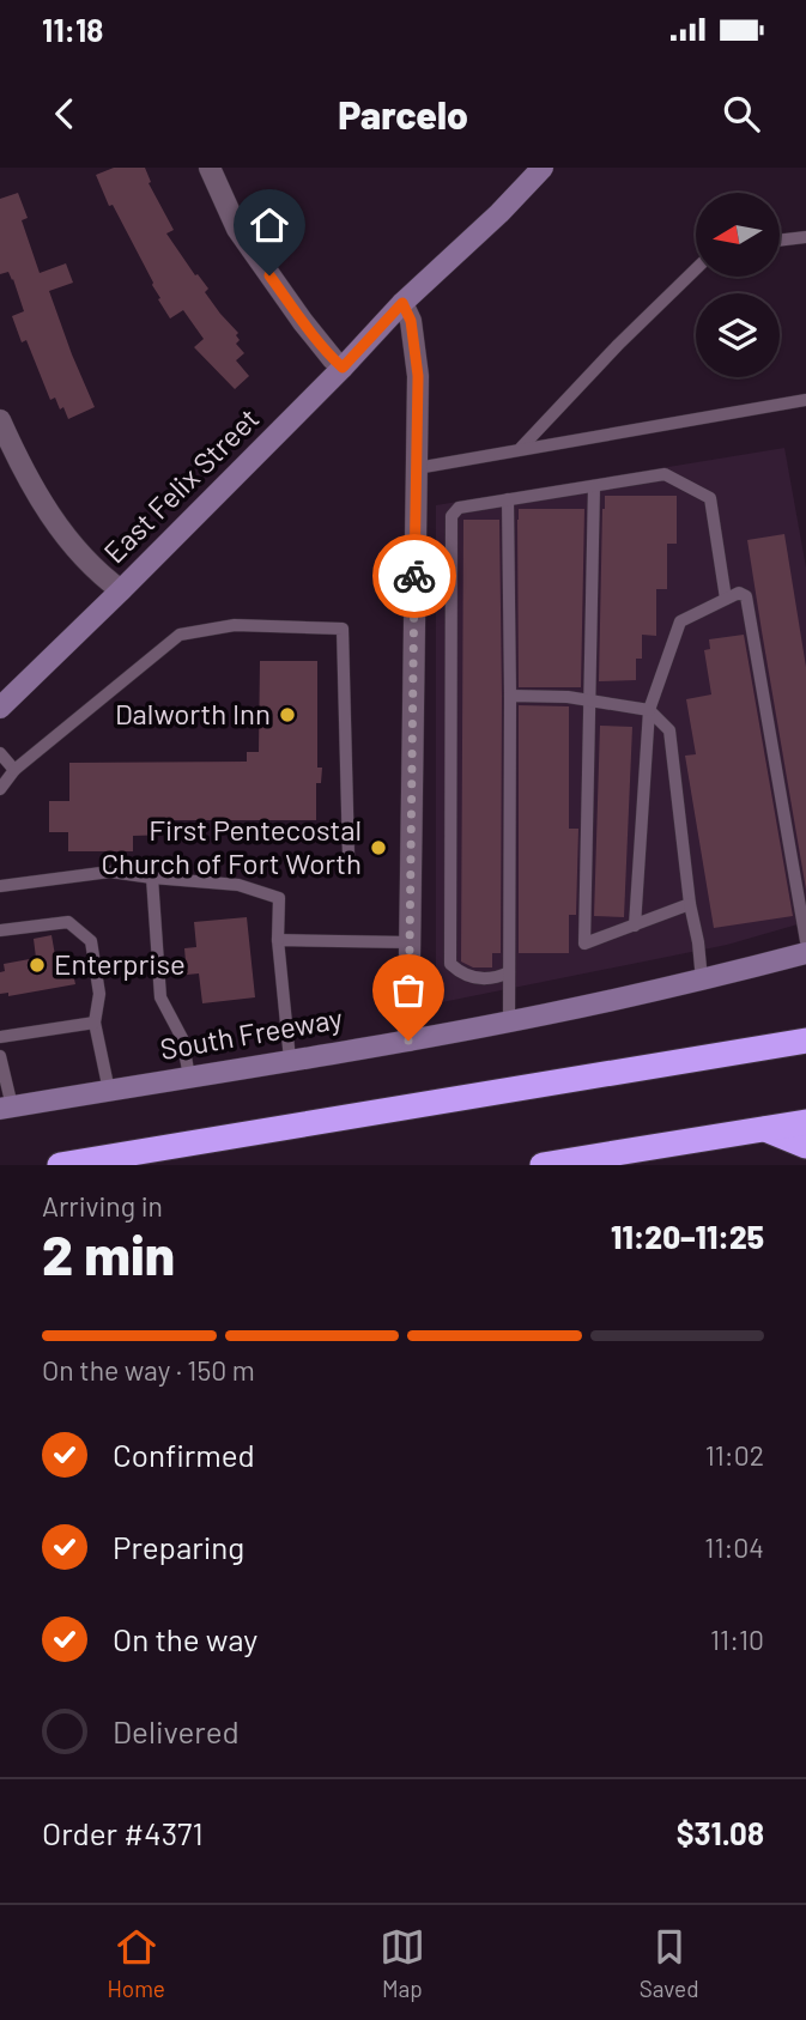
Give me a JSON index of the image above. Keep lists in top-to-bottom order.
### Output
{
  "streets": {
    "main road": ["East Felix Street", "South Freeway"]
  },
  "places": ["Dalworth Inn", "First Pentecostal Church of Fort Worth", "Enterprise"],
  "north": "left",
  "page": {
    "status": "11:18",
    "header": "Parcelo",
    "heading": ["2 min", "Arriving in", "11:20–11:25"],
    "panel": ["Order #4371", "$31.08"],
    "bar": "On the way · 150 m",
    "list": [
      ["Confirmed", "11:02"],
      ["Preparing", "11:04"],
      ["On the way", "11:10"],
      "Delivered"
    ],
    "tabs": ["Home", "Map", "Saved"]
  }
}
